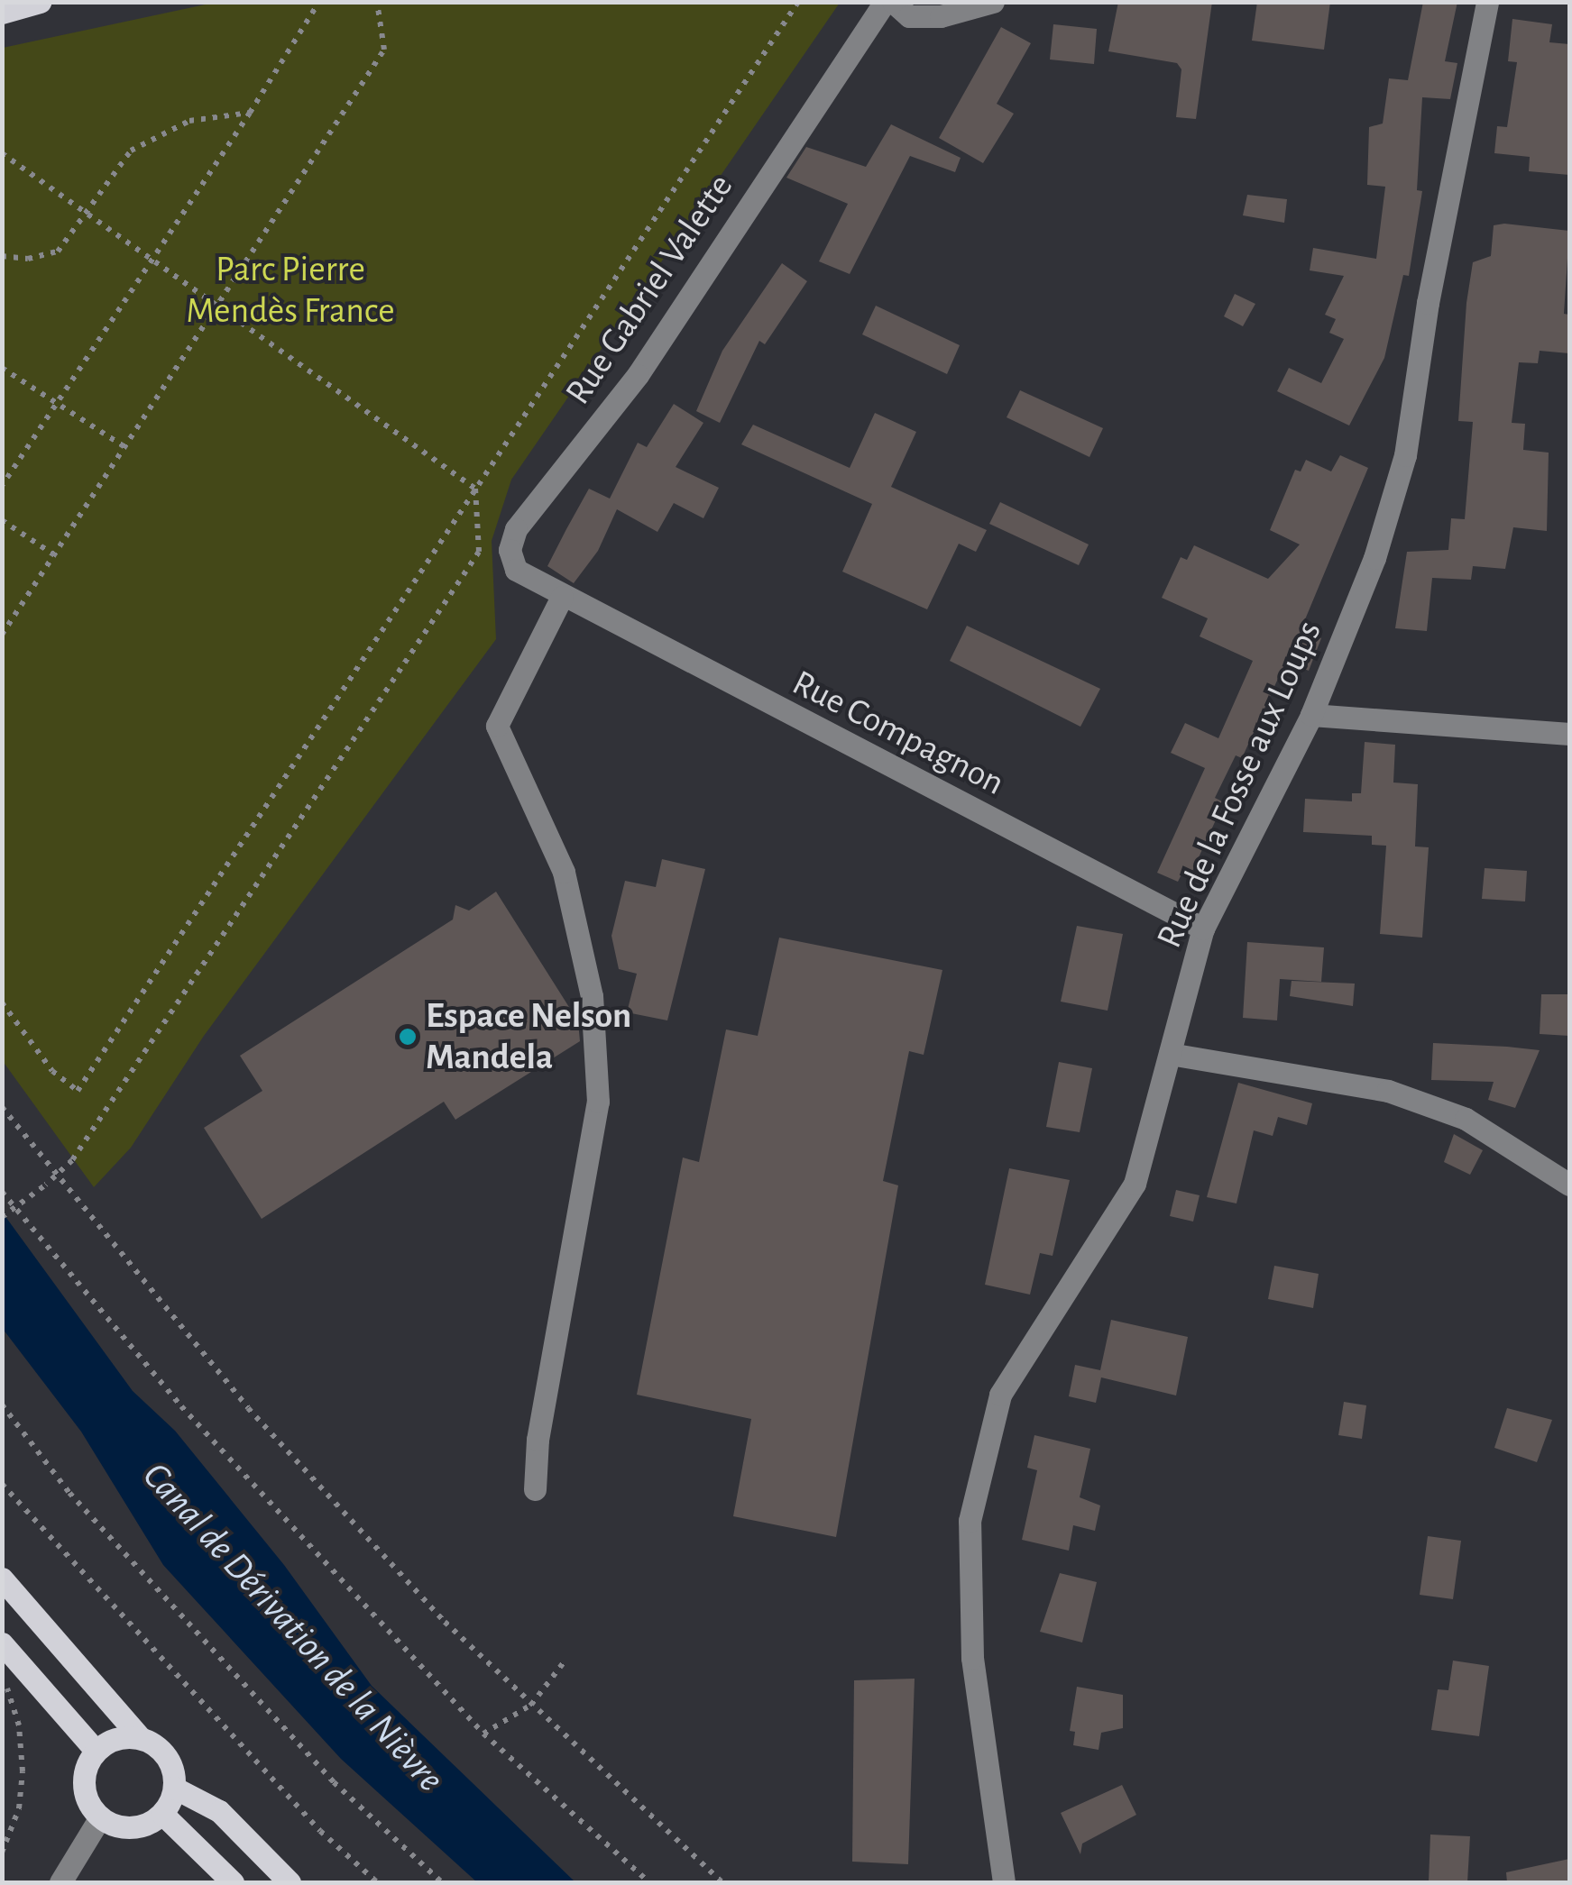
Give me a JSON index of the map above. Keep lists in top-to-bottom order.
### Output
{
  "streets": {
    "street": ["Rue Gabriel Valette", "Rue Compagnon", "Rue de la Fosse aux Loups"]
  },
  "crossings": [
    ["Rue Gabriel Valette", "Rue Compagnon"],
    ["Rue Compagnon", "Rue de la Fosse aux Loups"]
  ],
  "water": ["Canal de Dérivation de la Nièvre"],
  "parks": ["Parc Pierre Mendès France"],
  "places": ["Espace Nelson Mandela"]
}
